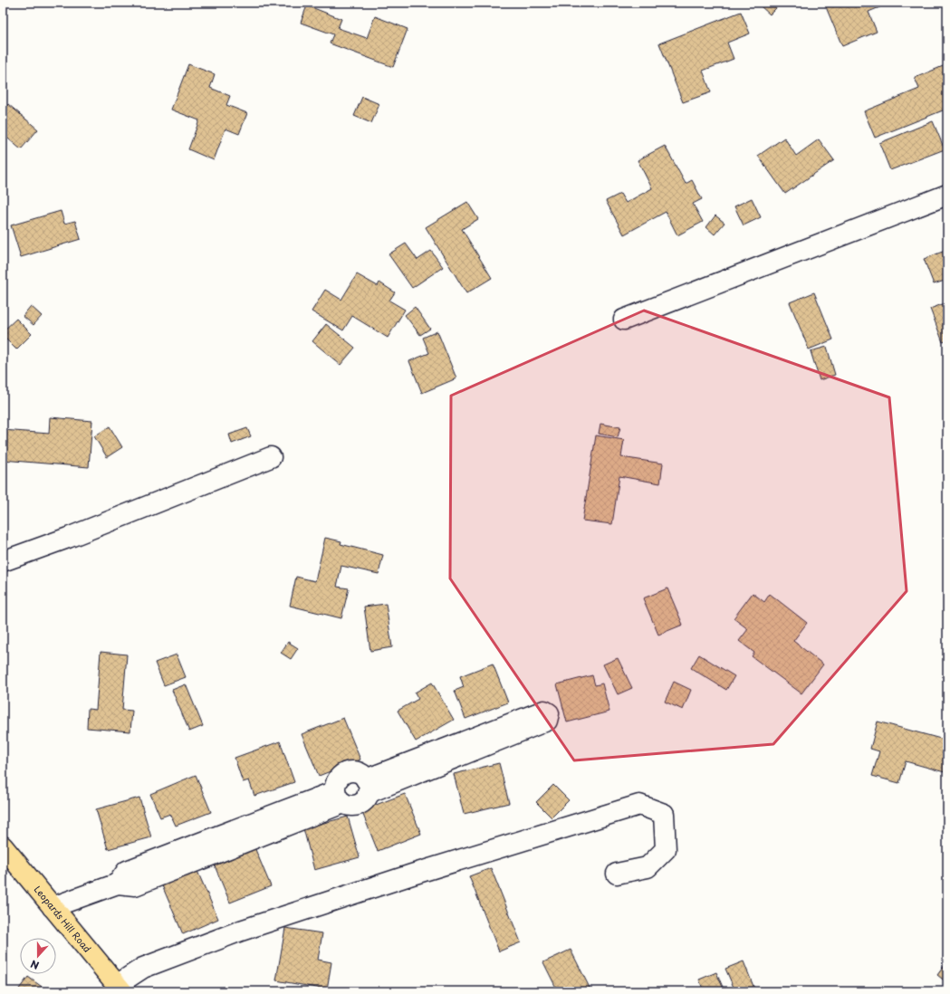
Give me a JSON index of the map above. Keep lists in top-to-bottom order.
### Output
{
  "streets": {
    "main road": ["Leopards Hill Road"]
  },
  "north": "bottom"
}
